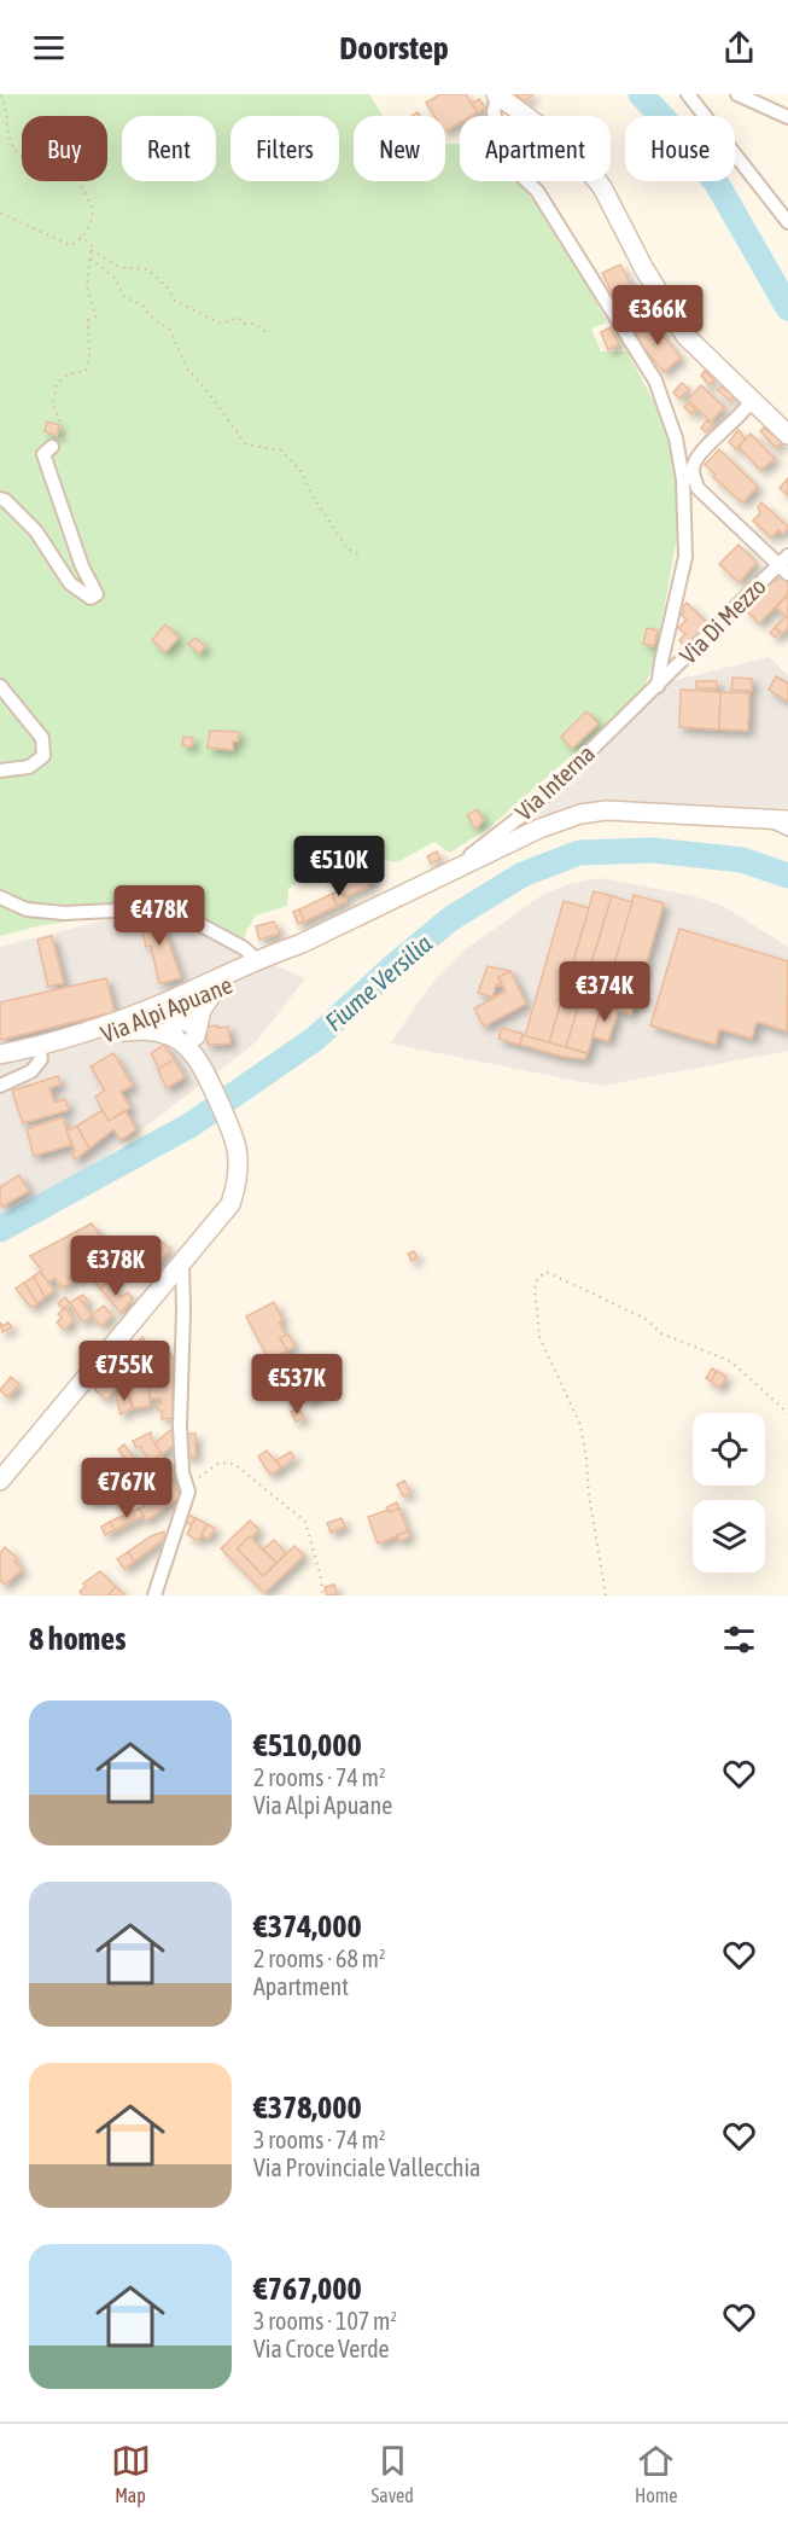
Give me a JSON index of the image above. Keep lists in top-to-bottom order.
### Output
{
  "streets": {
    "main road": ["Via Alpi Apuane"],
    "street": ["Via Di Mezzo", "Via Interna"]
  },
  "crossings": [
    ["Via Di Mezzo", "Via Interna"]
  ],
  "water": ["Fiume Versilia"],
  "page": {
    "header": "Doorstep",
    "chip": [
      "Buy",
      "Rent",
      "Filters",
      "New",
      "Apartment",
      "House"
    ],
    "price": [
      "€366K",
      "€510K",
      "€478K",
      "€374K",
      "€378K",
      "€755K",
      "€537K",
      "€767K"
    ],
    "heading": "8 homes",
    "list": [
      {
        "name": "€510,000",
        "note": "2 rooms · 74 m² · Via Alpi Apuane"
      },
      {
        "name": "€374,000",
        "note": "2 rooms · 68 m² · Apartment"
      },
      {
        "name": "€378,000",
        "note": "3 rooms · 74 m² · Via Provinciale Vallecchia"
      },
      {
        "name": "€767,000",
        "note": "3 rooms · 107 m² · Via Croce Verde"
      }
    ],
    "tabs": ["Map", "Saved", "Home"]
  }
}
